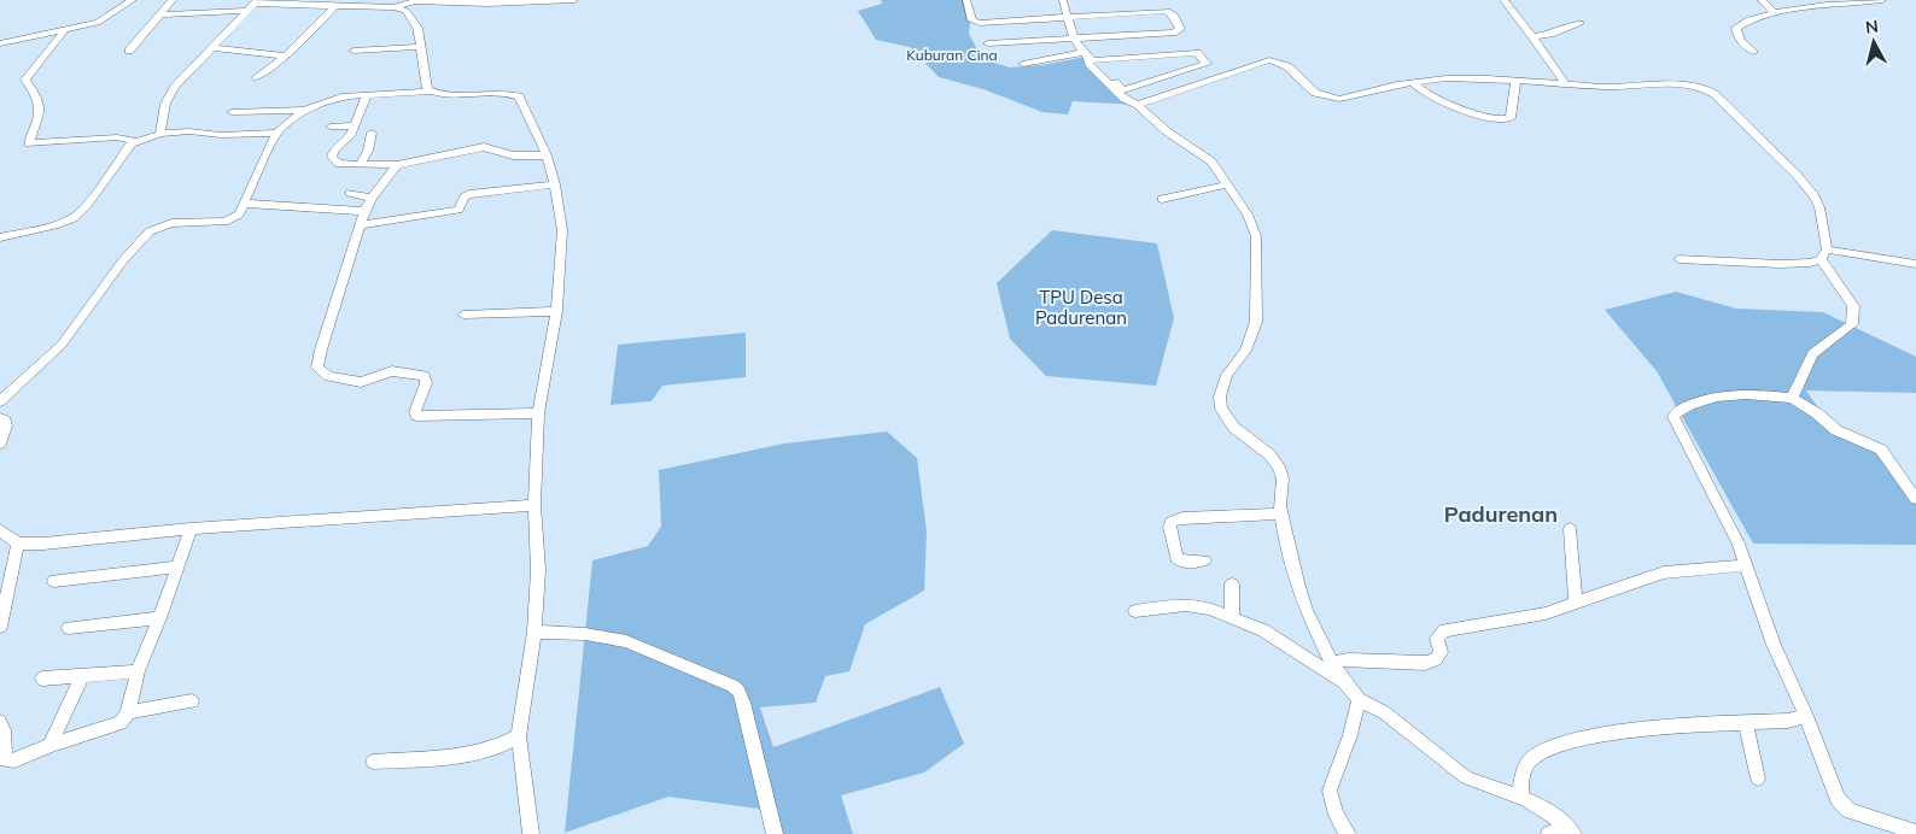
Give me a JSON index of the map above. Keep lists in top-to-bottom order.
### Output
{
  "districts": ["Padurenan"],
  "parks": ["Kuburan Cina", "TPU Desa Padurenan"],
  "north": "top"
}
